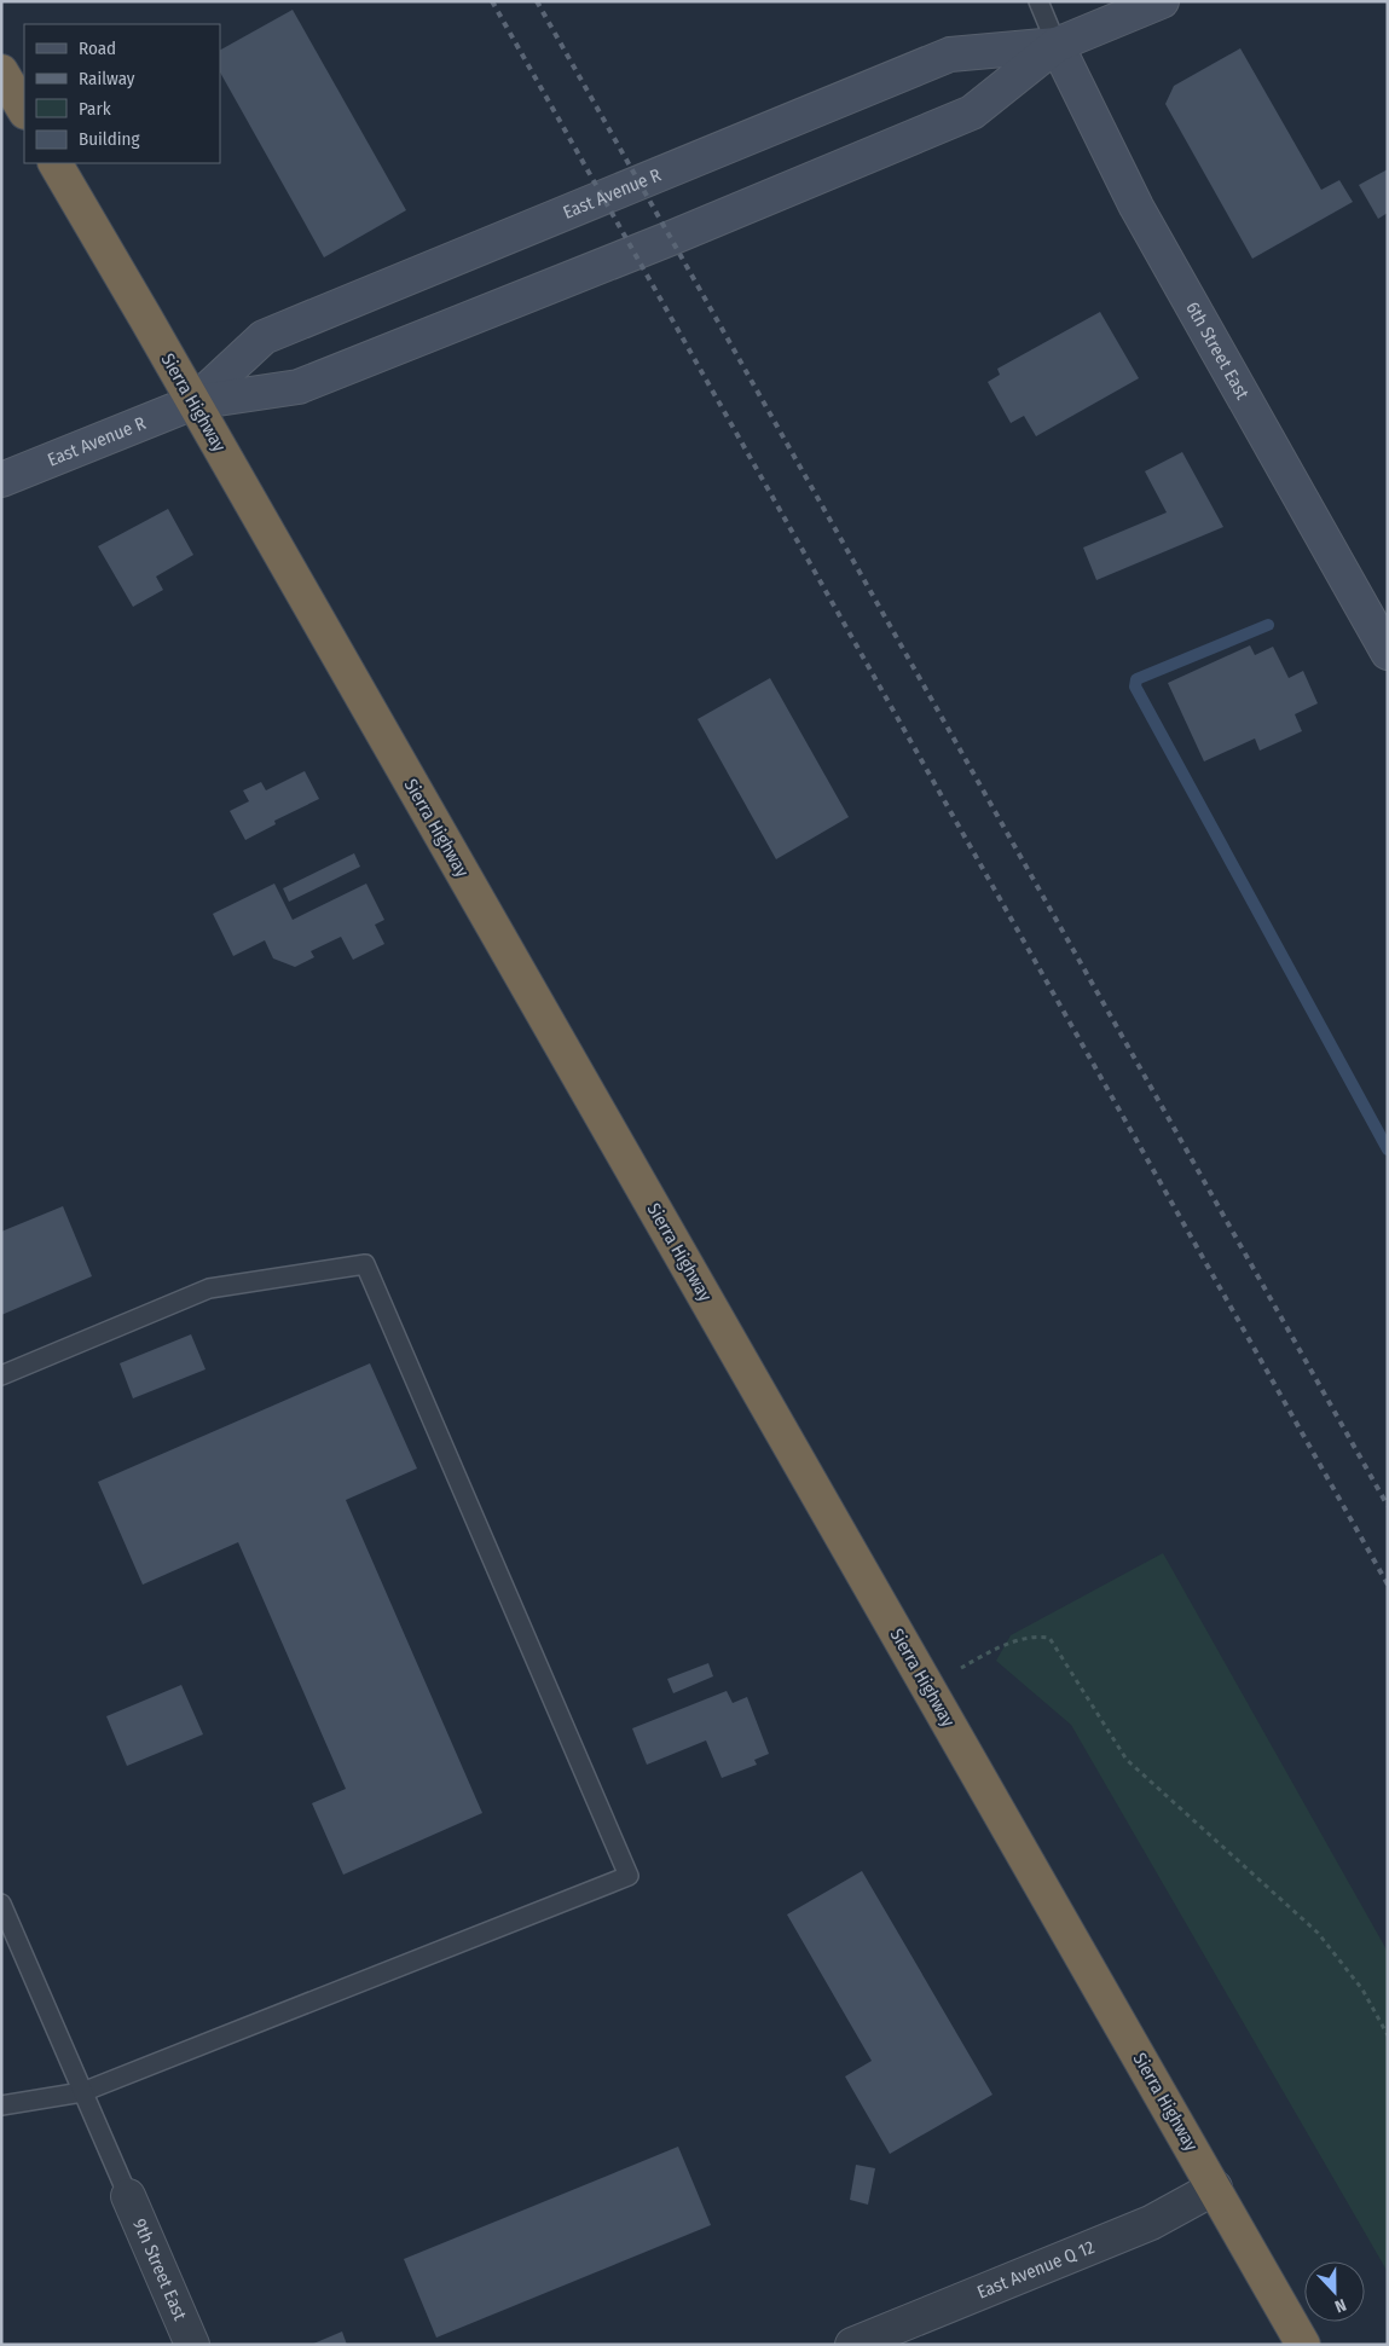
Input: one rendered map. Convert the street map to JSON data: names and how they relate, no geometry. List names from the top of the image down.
{
  "streets": {
    "highway": ["Sierra Highway"],
    "street": [
      "East Avenue R",
      "6th Street East",
      "9th Street East",
      "East Avenue Q 12"
    ]
  },
  "crossings": [
    ["East Avenue R", "6th Street East"],
    ["East Avenue R", "Sierra Highway"],
    ["Sierra Highway", "East Avenue Q 12"]
  ],
  "legend": [
    "Road",
    "Railway",
    "Park",
    "Building"
  ],
  "north": "bottom"
}
